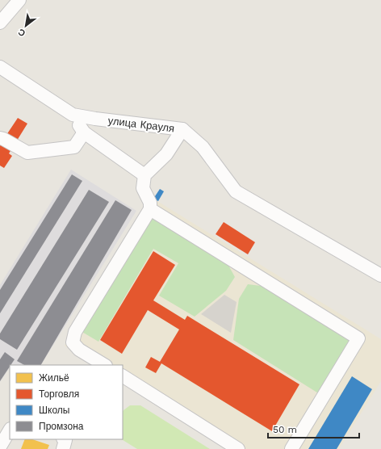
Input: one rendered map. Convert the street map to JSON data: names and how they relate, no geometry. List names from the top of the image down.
{
  "streets": {
    "street": ["улица Крауля"]
  },
  "legend": [
    "Жильё",
    "Торговля",
    "Школы",
    "Промзона"
  ],
  "scale_bar": "50 m",
  "north": "bottom left"
}
